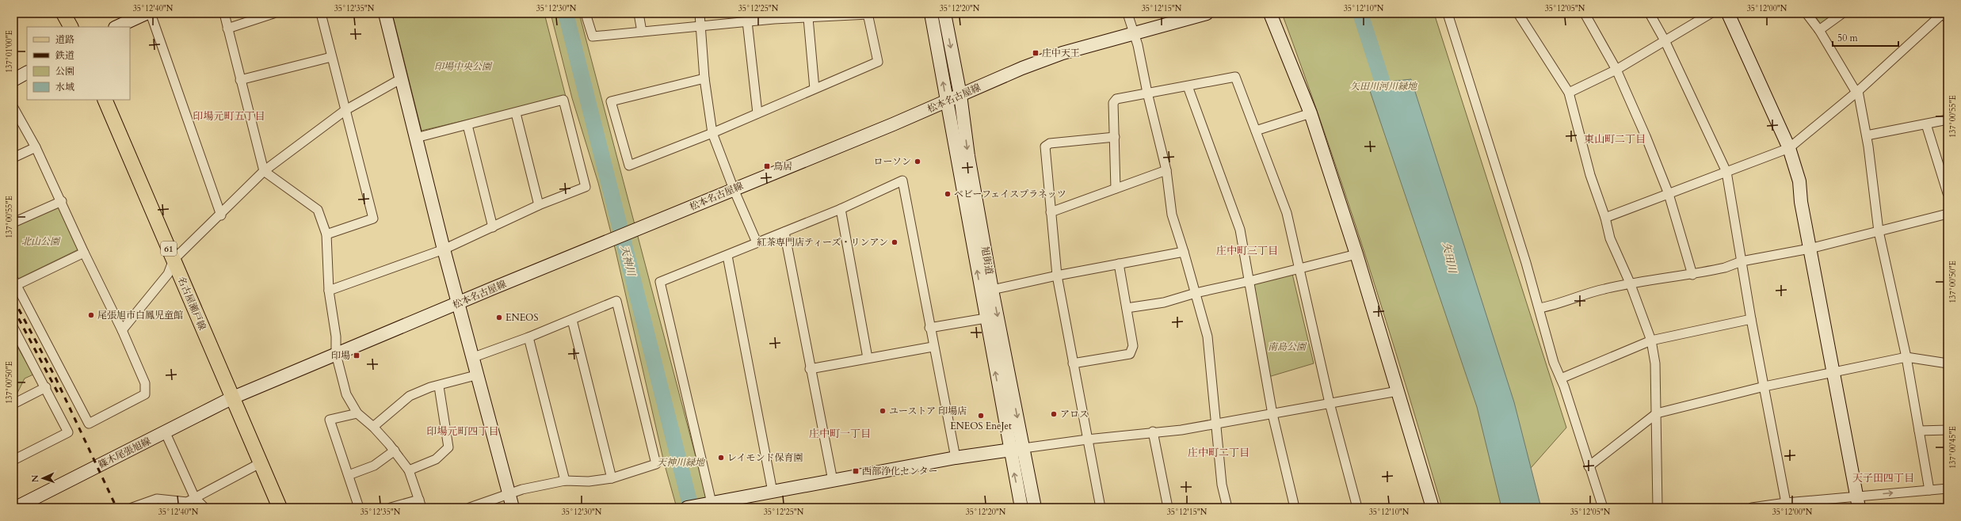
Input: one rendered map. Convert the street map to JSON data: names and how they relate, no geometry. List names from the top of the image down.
{
  "streets": {
    "main road": ["61", "名古屋瀬戸線"],
    "street": ["松本名古屋線", "旭街道", "篠木尾張旭線"]
  },
  "crossings": [
    ["松本名古屋線", "旭街道"],
    ["松本名古屋線", "名古屋瀬戸線"],
    ["松本名古屋線", "篠木尾張旭線"],
    ["名古屋瀬戸線", "篠木尾張旭線"]
  ],
  "districts": [
    "印場元町五丁目",
    "東山町二丁目",
    "庄中町三丁目",
    "印場元町四丁目",
    "庄中町一丁目",
    "庄中町二丁目",
    "天子田四丁目"
  ],
  "water": ["矢田川", "天神川"],
  "parks": [
    "印場中央公園",
    "矢田川河川緑地",
    "北山公園",
    "南島公園",
    "天神川緑地"
  ],
  "places": {
    "transit": [
      "庄中天王",
      "鳥居",
      "印場",
      "西部浄化センター"
    ],
    "other": [
      "ローソン",
      "ベビーフェイスプラネッツ",
      "紅茶専門店ティーズ・リンアン",
      "尾張旭市白鳳児童館",
      "ENEOS",
      "ユーストア 印場店",
      "アロス",
      "ENEOS EneJet",
      "レイモンド保育園"
    ]
  },
  "legend": [
    "道路",
    "鉄道",
    "公園",
    "水域"
  ],
  "scale_bar": "50 m",
  "north": "left",
  "coordinates": [
    "35°12'40\"N",
    "35°12'35\"N",
    "35°12'30\"N",
    "35°12'25\"N",
    "35°12'20\"N",
    "35°12'15\"N",
    "35°12'10\"N",
    "35°12'05\"N",
    "35°12'00\"N",
    "137°01'00\"E",
    "137°00'55\"E",
    "137°00'50\"E",
    "137°00'45\"E"
  ]
}
